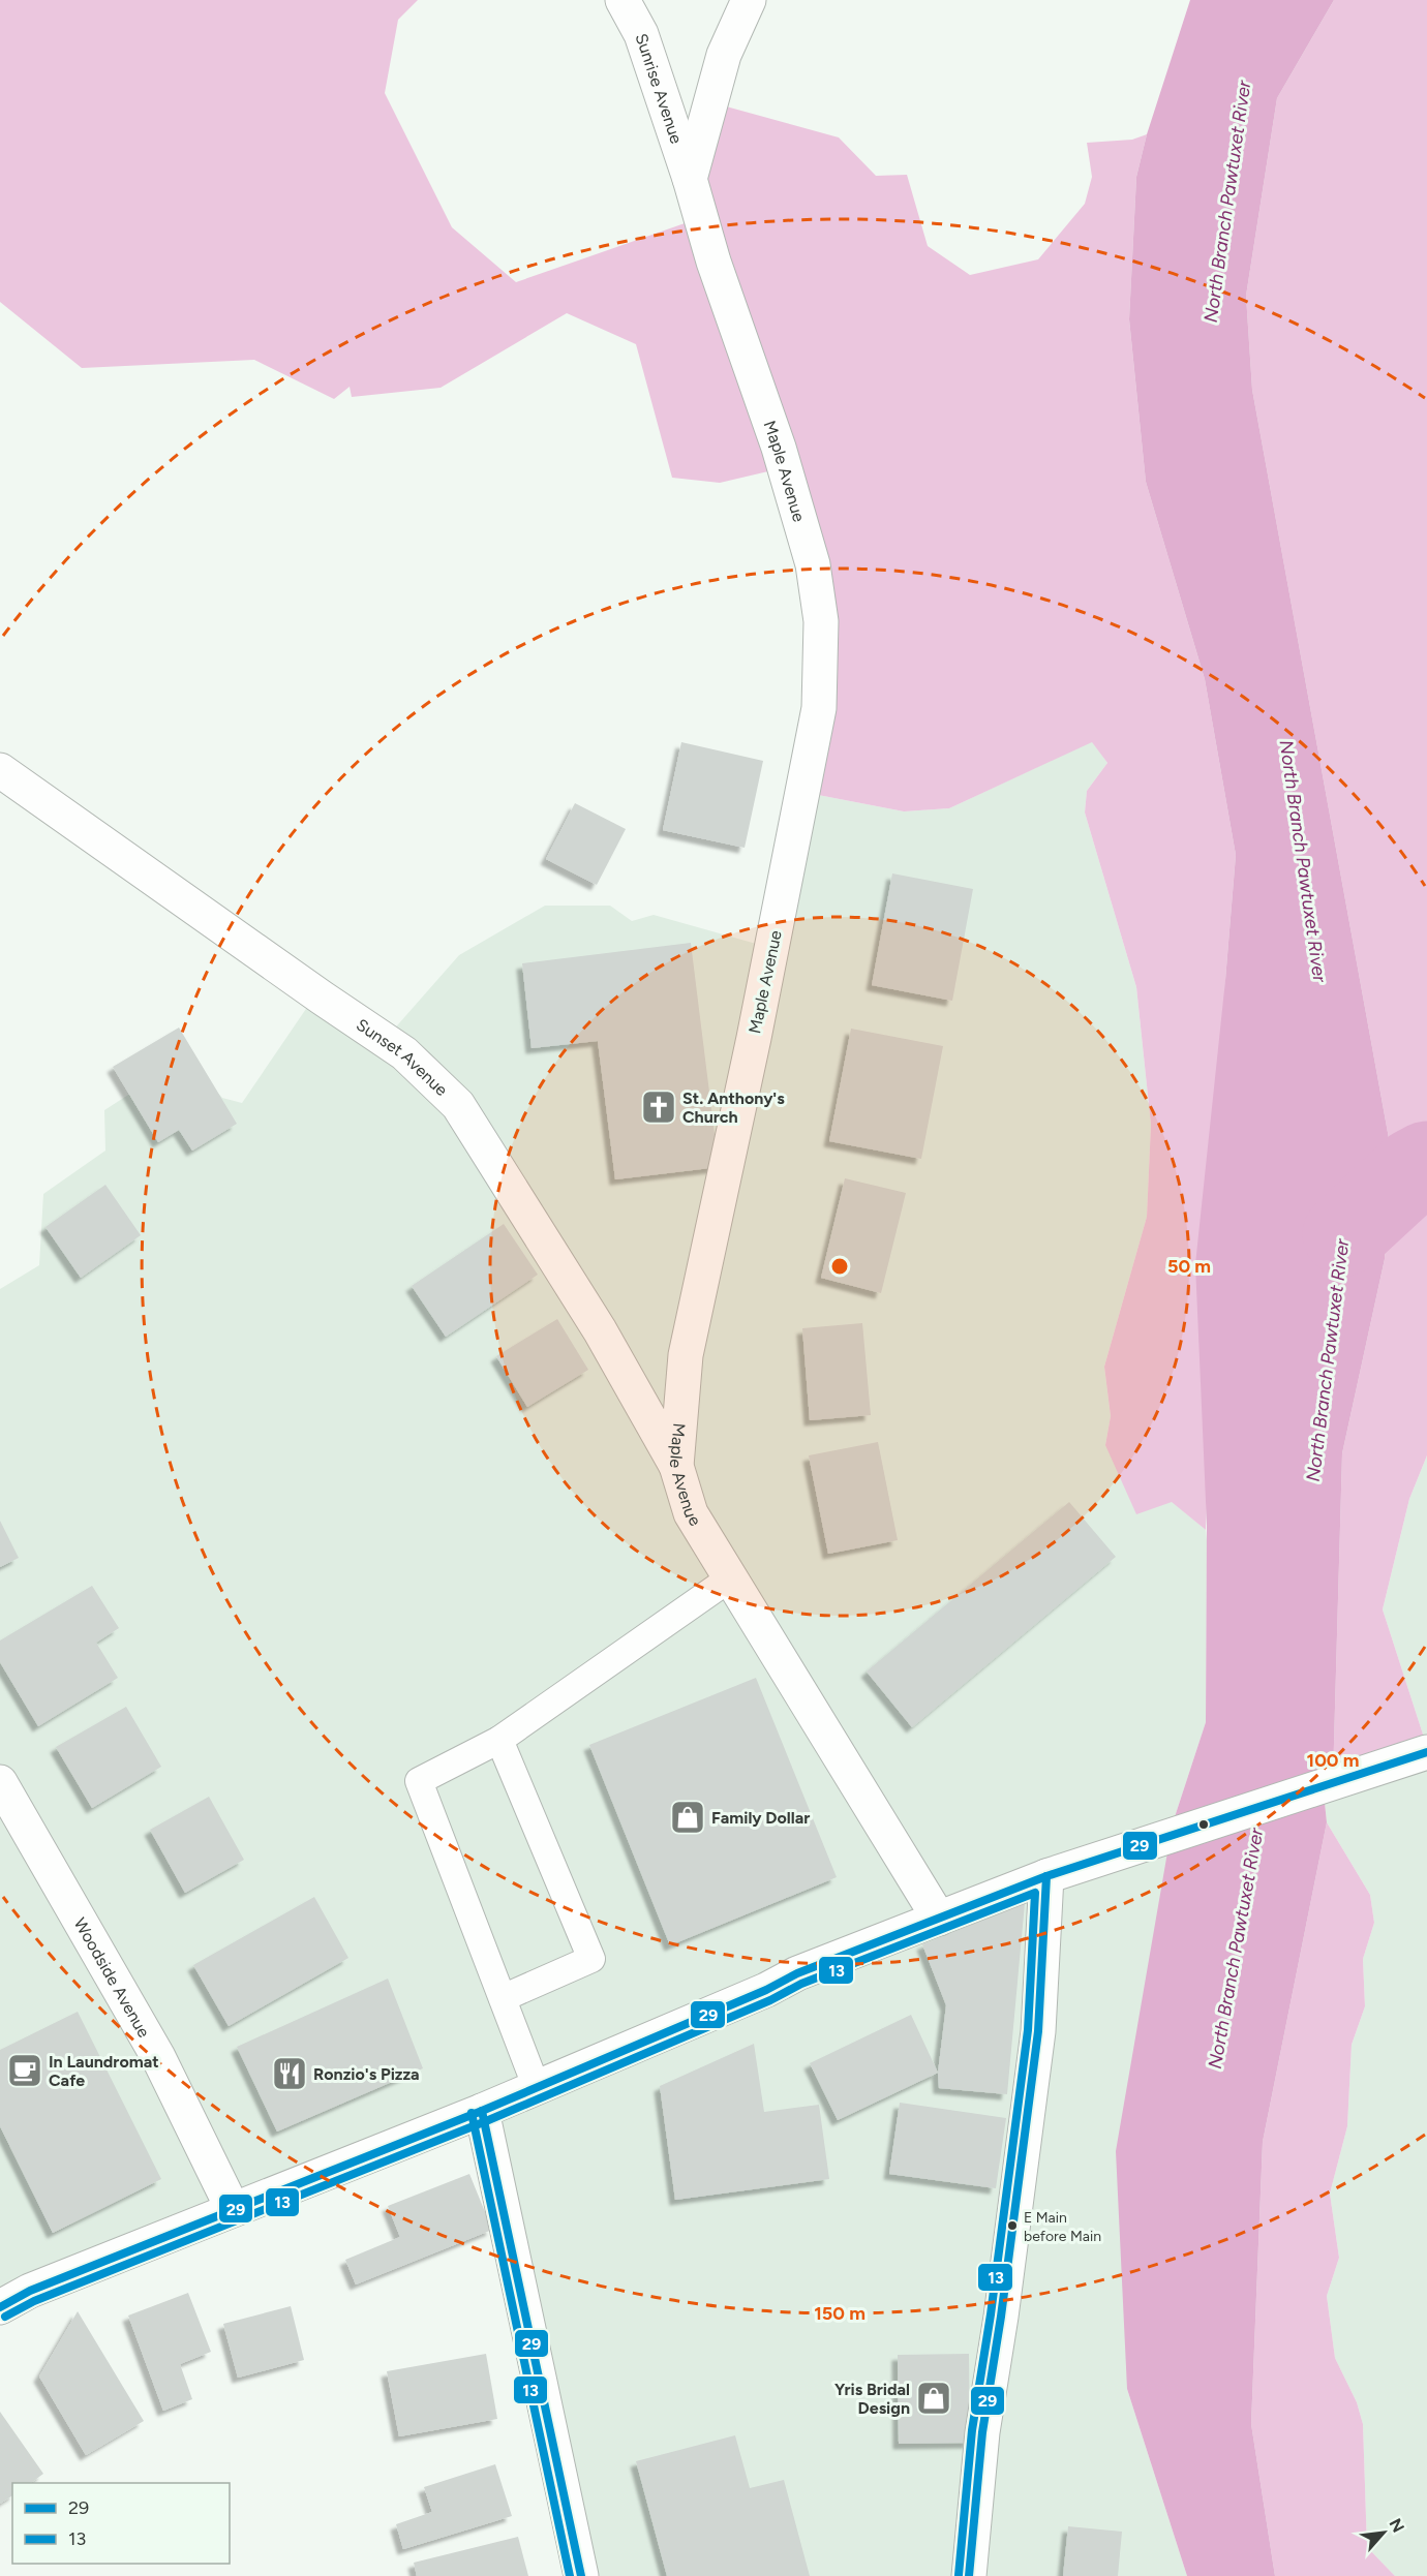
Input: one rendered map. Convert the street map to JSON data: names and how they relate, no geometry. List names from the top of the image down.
{
  "streets": {
    "street": [
      "Sunrise Avenue",
      "Maple Avenue",
      "Sunset Avenue",
      "Woodside Avenue"
    ]
  },
  "crossings": [
    ["Sunrise Avenue", "Maple Avenue"],
    ["Maple Avenue", "Sunset Avenue"]
  ],
  "water": ["North Branch Pawtuxet River"],
  "places": {
    "church": ["St. Anthony's Church"],
    "shop": ["Family Dollar", "Yris Bridal Design"],
    "cafe": ["In Laundromat Cafe"],
    "restaurant": ["Ronzio's Pizza"],
    "other": ["E Main before Main"]
  },
  "lines": ["transit line 29", "transit line 13"],
  "legend": ["29", "13"],
  "north": "top right",
  "rings": ["50 m", "100 m", "150 m"]
}
